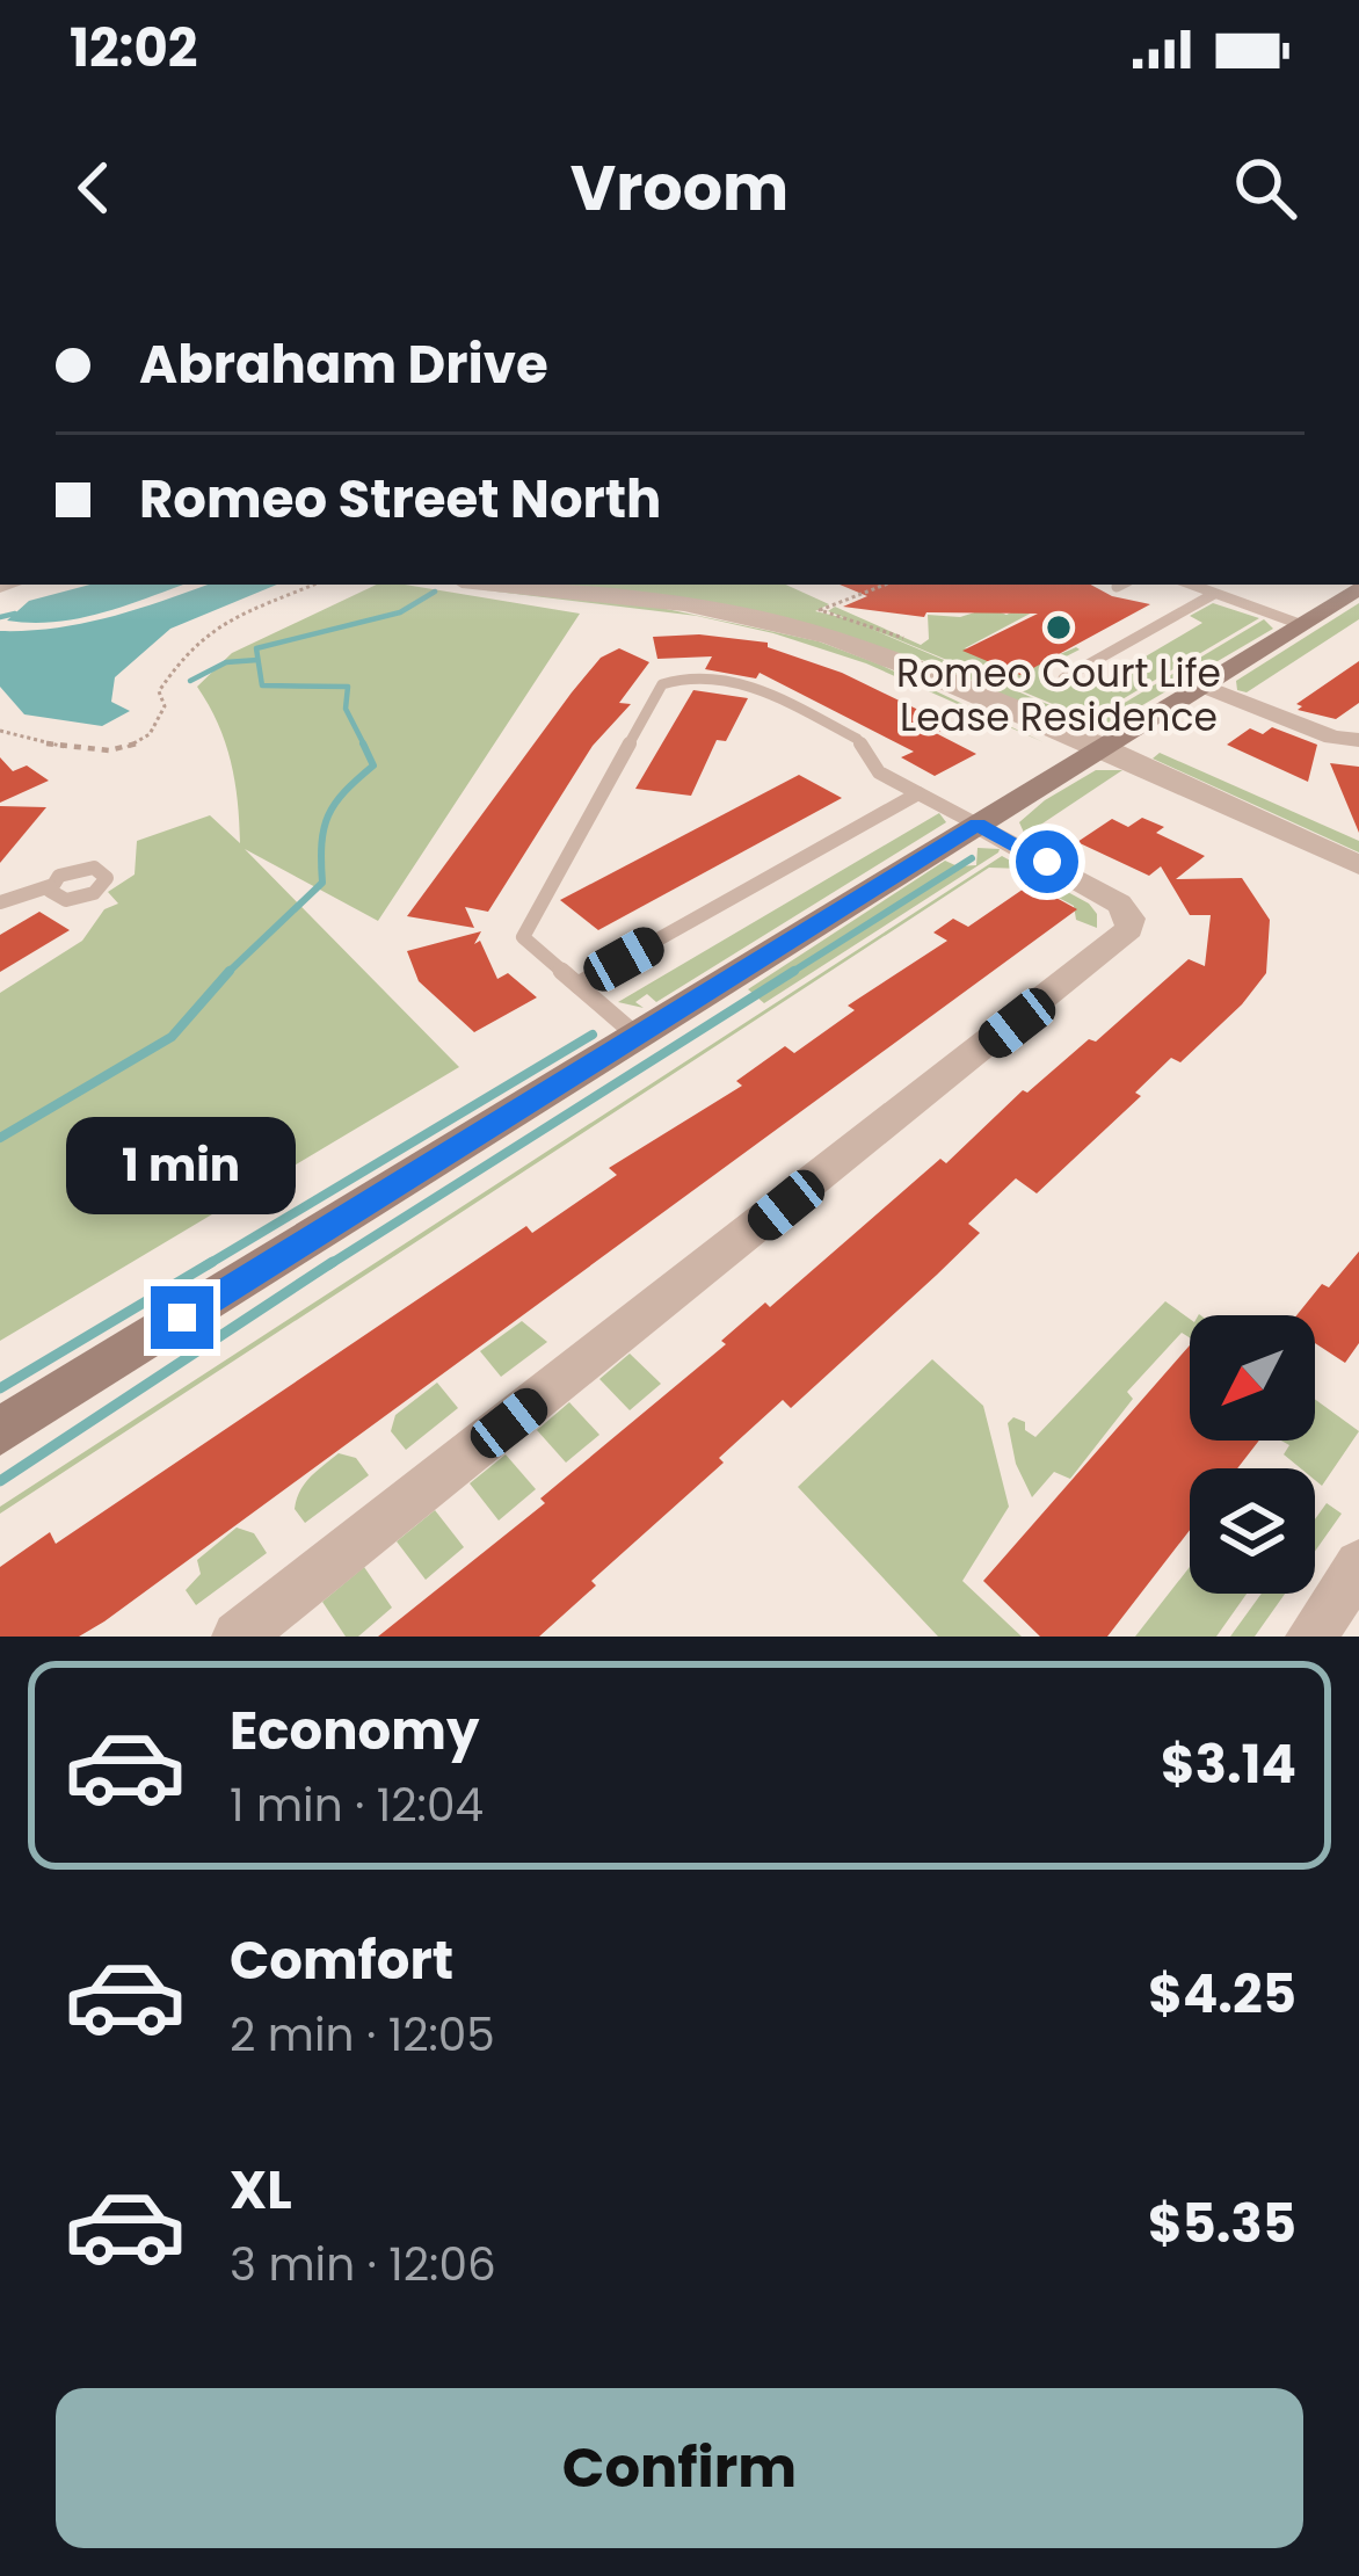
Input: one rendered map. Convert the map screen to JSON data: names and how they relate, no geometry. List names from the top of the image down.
{
  "places": ["Romeo Court Life Lease Residence"],
  "north": "bottom left",
  "page": {
    "status": "12:02",
    "header": "Vroom",
    "banner": ["Abraham Drive", "Romeo Street North"],
    "bubble": "1 min",
    "list": [
      {
        "name": "Economy",
        "note": "1 min · 12:04",
        "value": "$3.14"
      },
      {
        "name": "Comfort",
        "note": "2 min · 12:05",
        "value": "$4.25"
      },
      {
        "name": "XL",
        "note": "3 min · 12:06",
        "value": "$5.35"
      }
    ],
    "buttons": "Confirm"
  }
}
